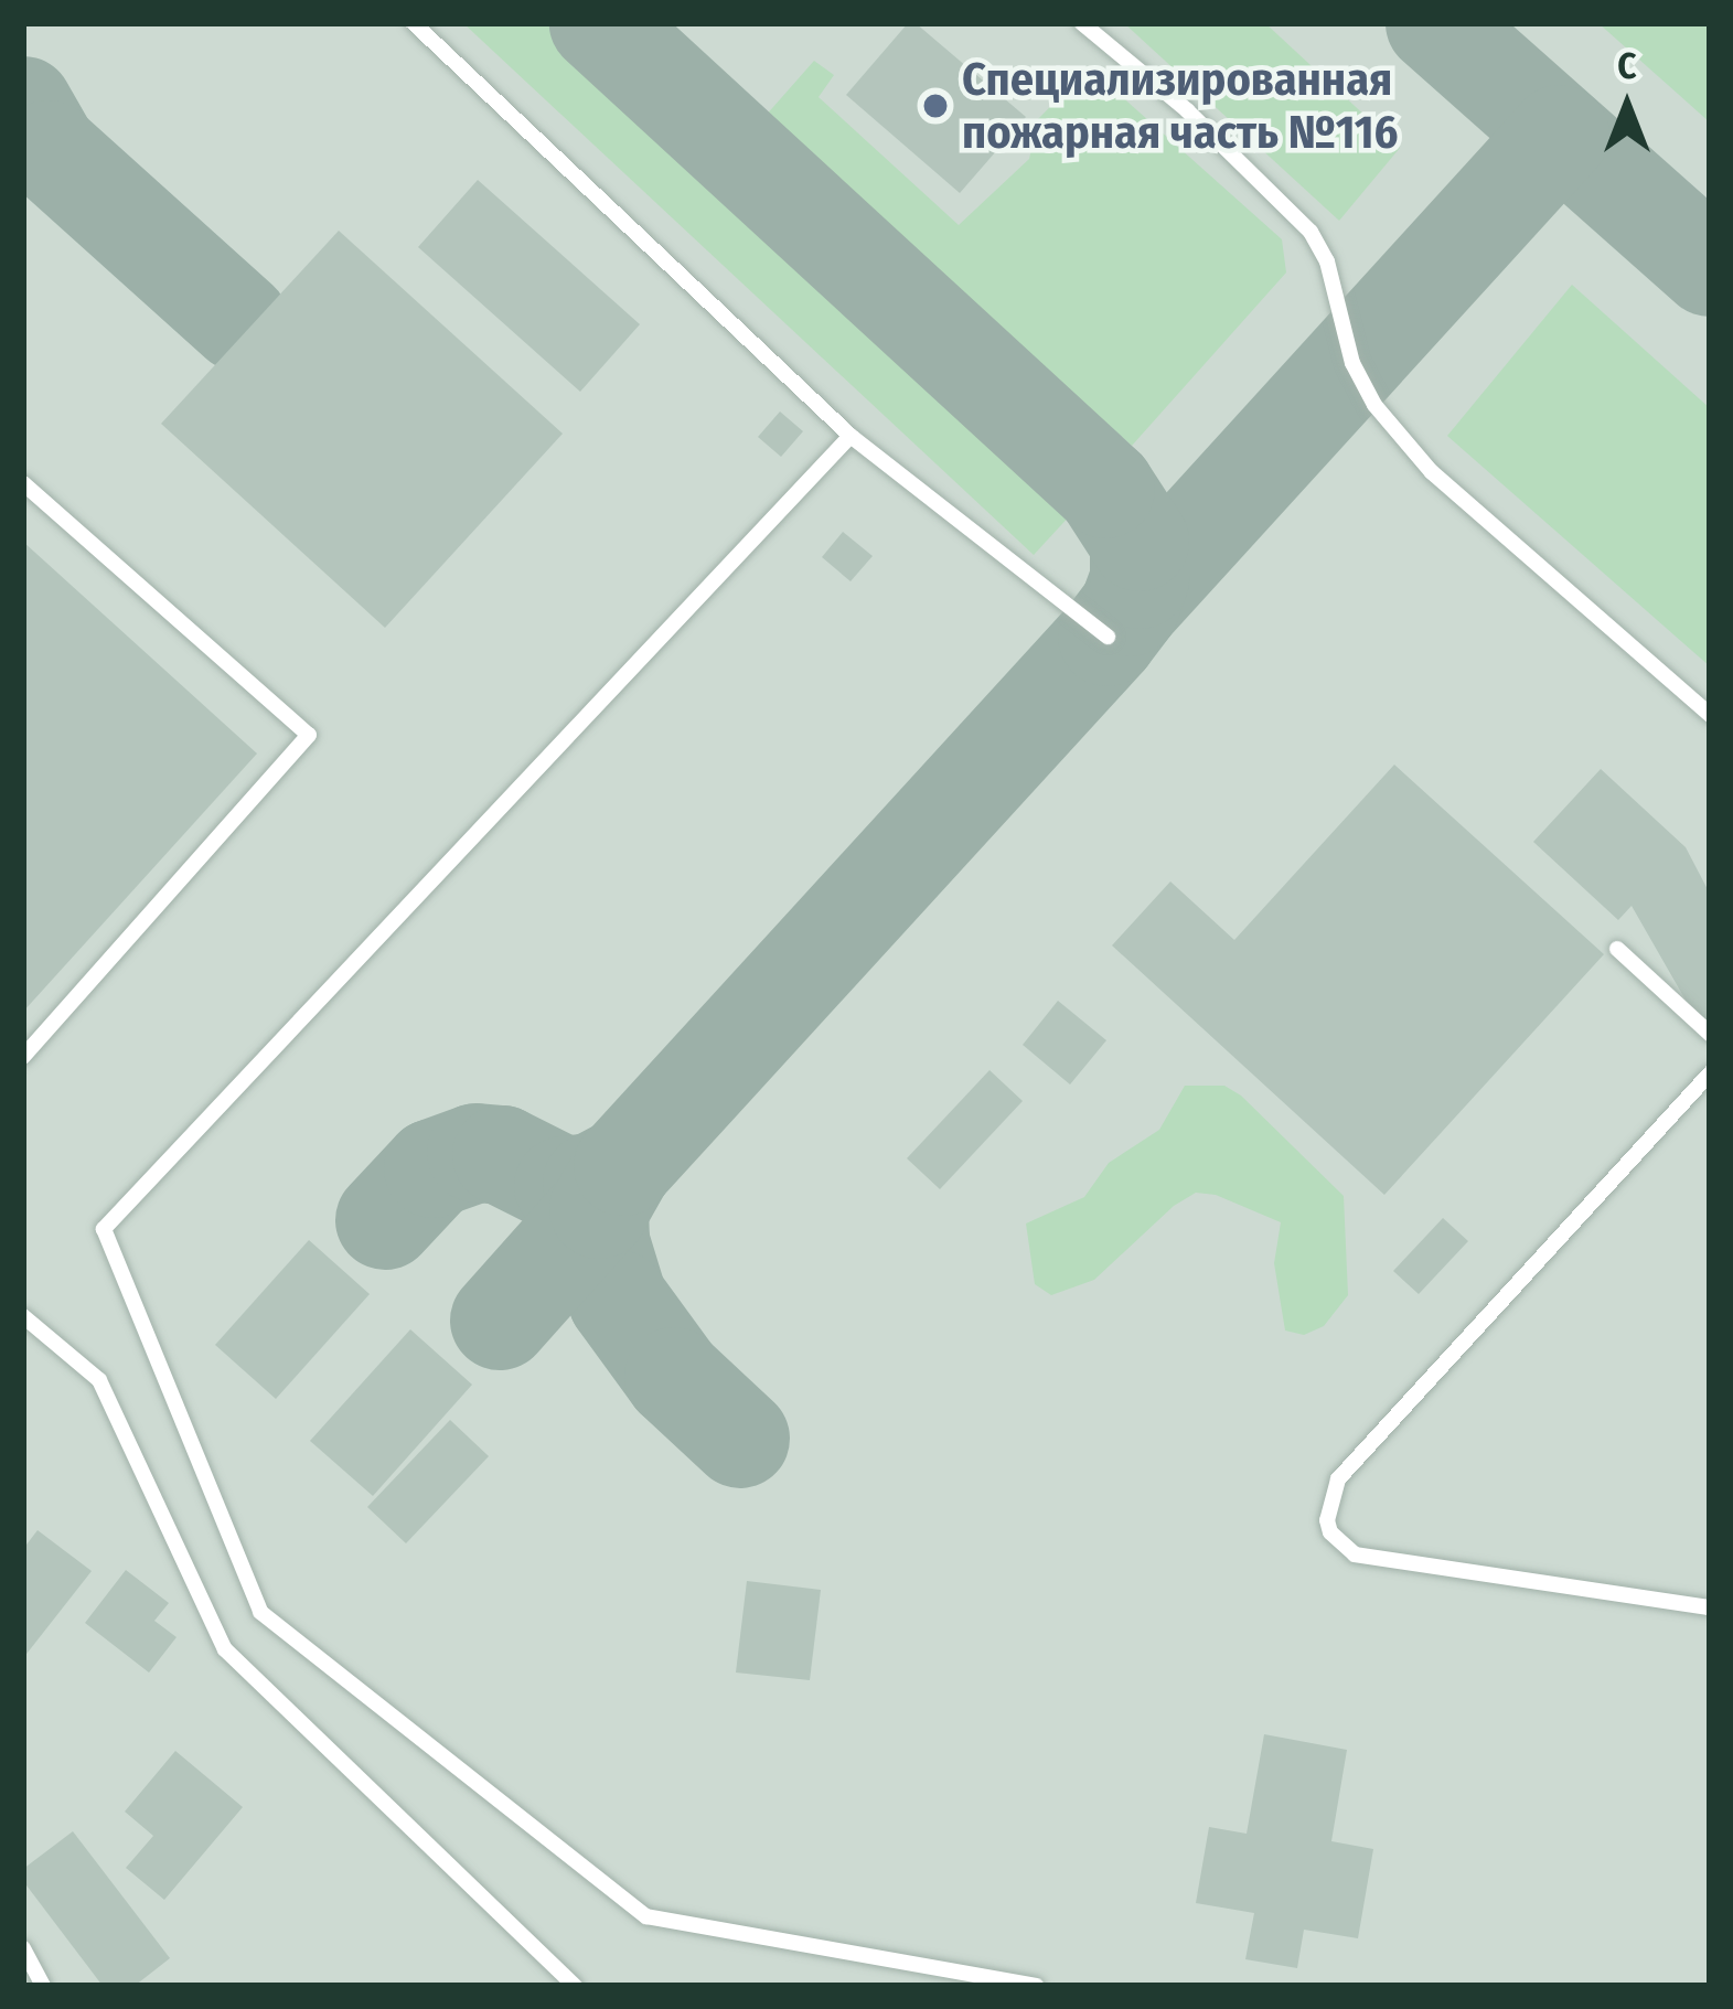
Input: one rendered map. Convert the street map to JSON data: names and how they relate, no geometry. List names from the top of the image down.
{
  "places": ["Специализированная пожарная часть №116"],
  "north": "top"
}
